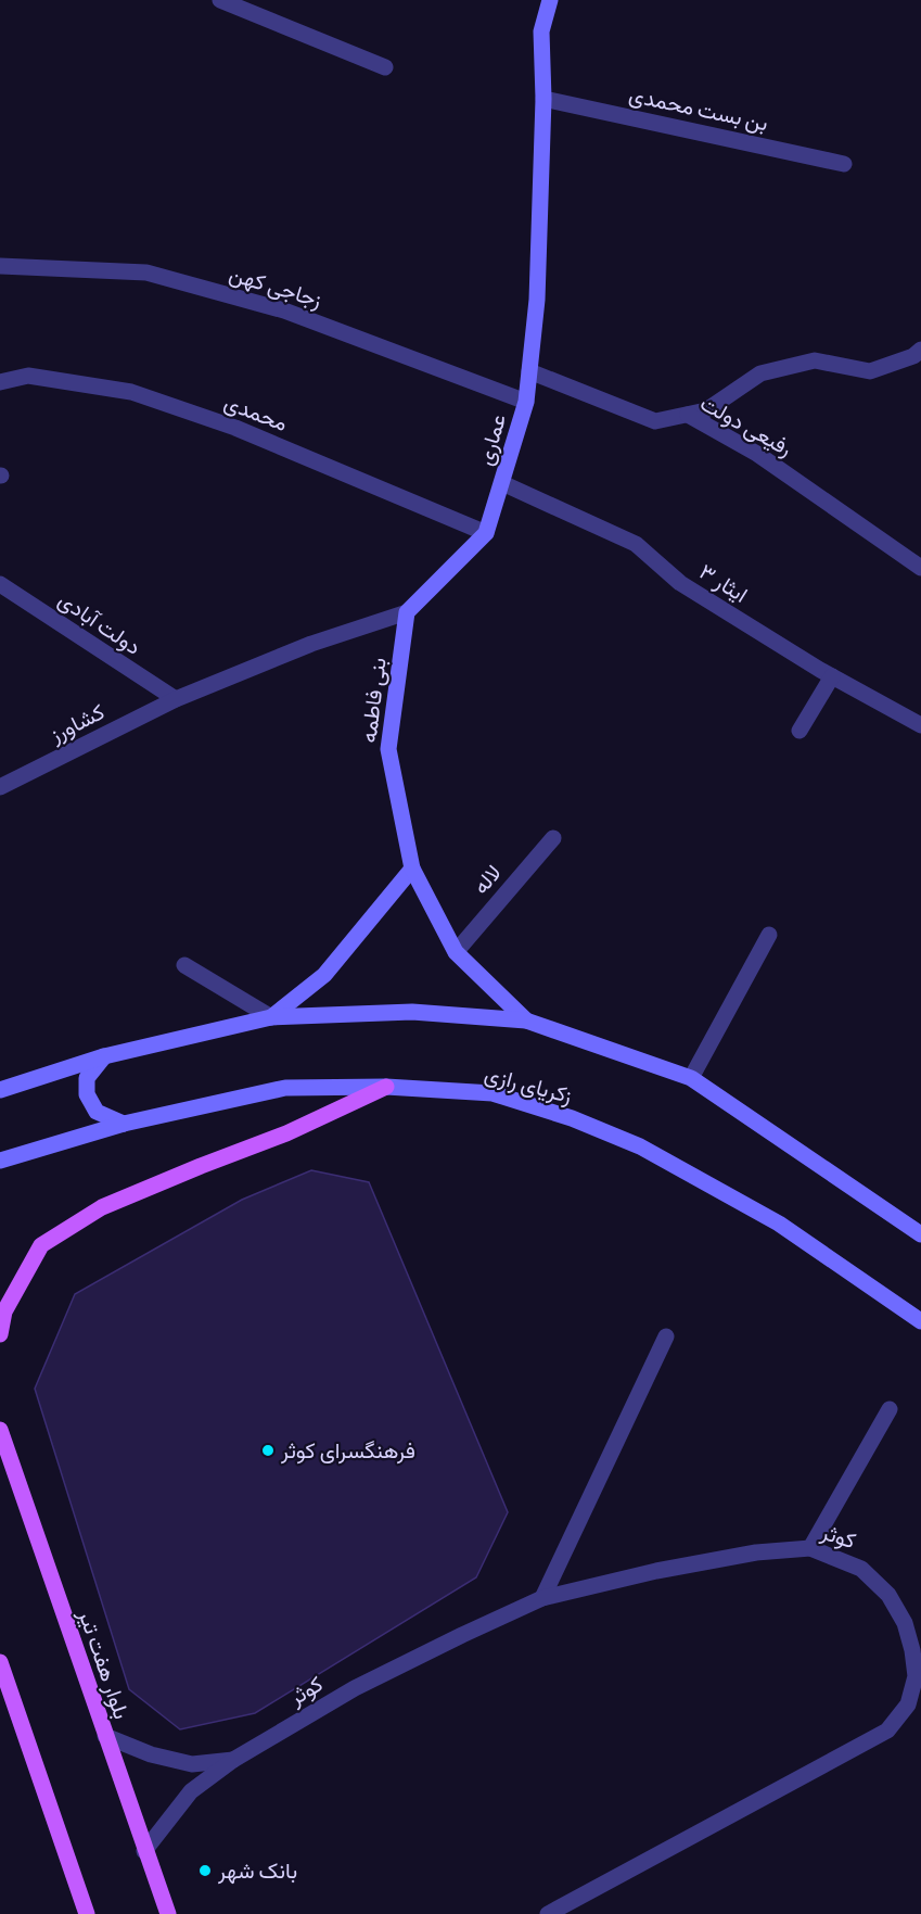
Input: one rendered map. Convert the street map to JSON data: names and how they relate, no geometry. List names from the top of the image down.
{
  "streets": {
    "main road": ["بلوار هفت تیر"],
    "street": [
      "بن بست محمدی",
      "زجاجی کهن",
      "محمدی",
      "رفیعی دولت",
      "عماری",
      "ایثار ۳",
      "دولت آبادی",
      "بنی فاطمه",
      "کشاورز",
      "لاله",
      "زکریای رازی",
      "کوثر"
    ]
  },
  "crossings": [
    ["بن بست محمدی", "عماری"],
    ["زجاجی کهن", "عماری"],
    ["محمدی", "عماری"],
    ["رفیعی دولت", "عماری"],
    ["عماری", "ایثار ۳"],
    ["عماری", "دولت آبادی"],
    ["عماری", "بنی فاطمه"],
    ["عماری", "کشاورز"],
    ["دولت آبادی", "کشاورز"],
    ["بنی فاطمه", "لاله"],
    ["کوثر", "بلوار هفت تیر"]
  ],
  "places": ["فرهنگسرای کوثر", "بانک شهر"]
}
